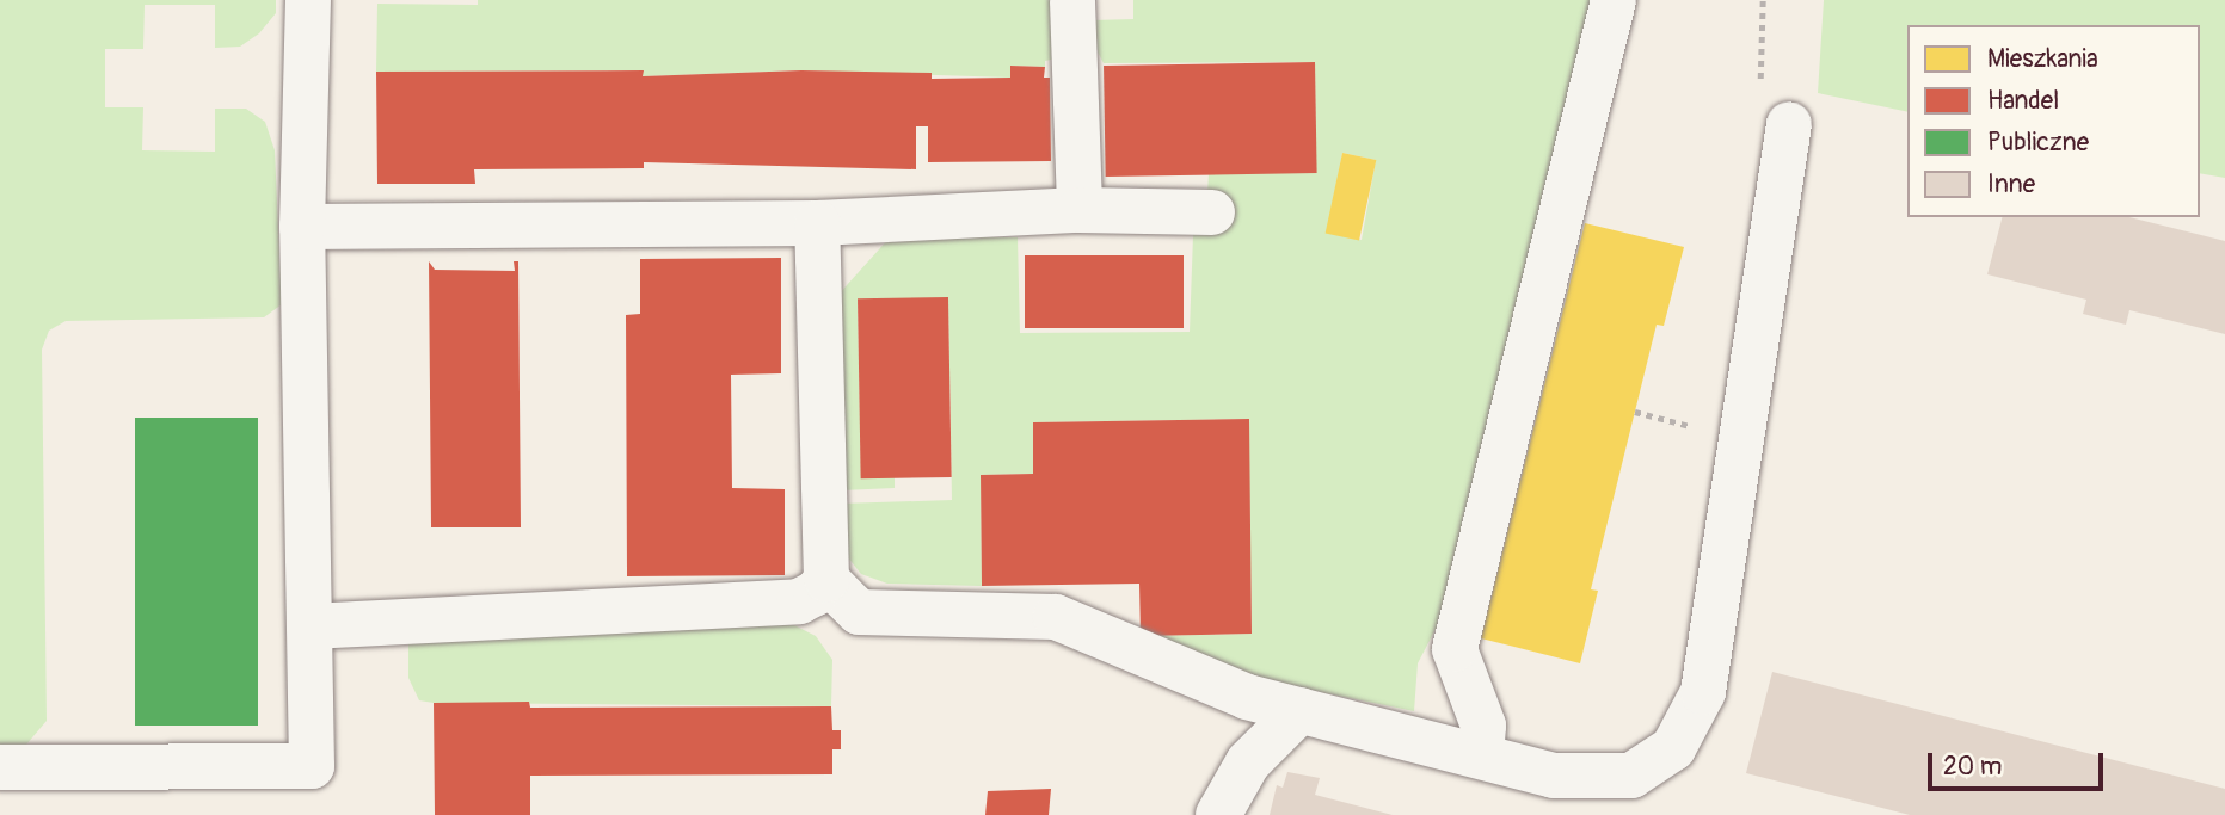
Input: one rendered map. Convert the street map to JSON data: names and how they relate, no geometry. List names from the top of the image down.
{
  "legend": [
    "Mieszkania",
    "Handel",
    "Publiczne",
    "Inne"
  ],
  "scale_bar": "20 m"
}
